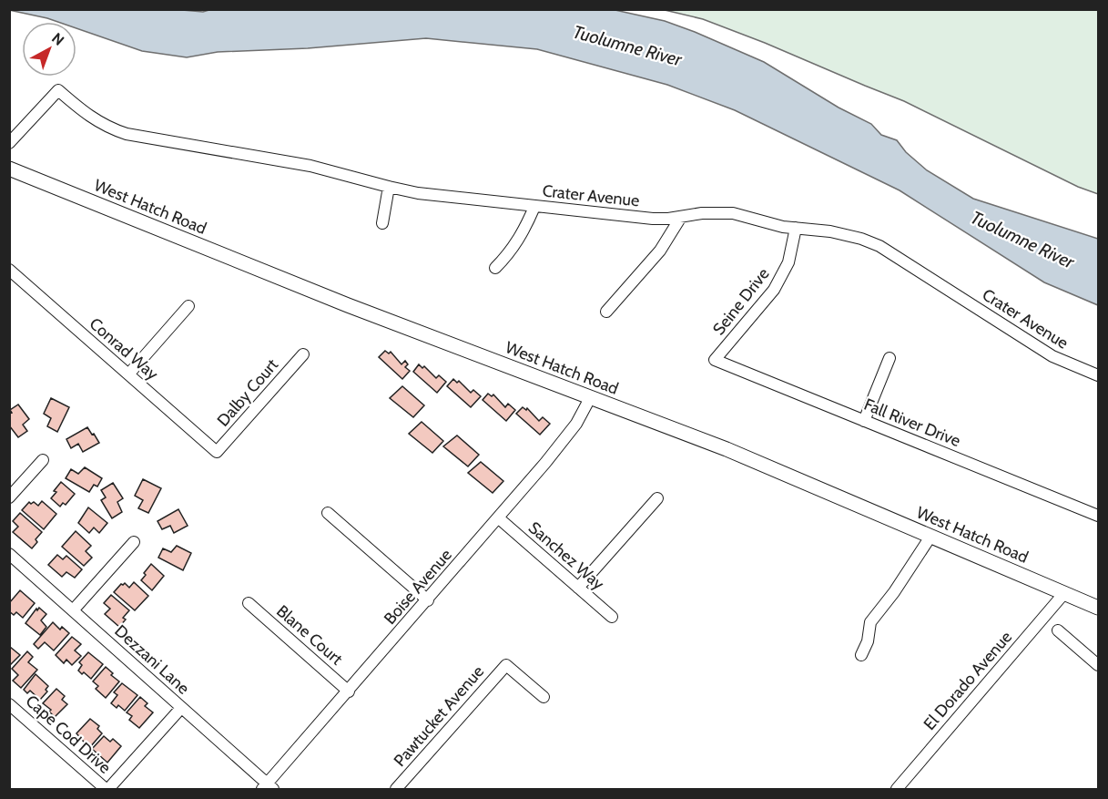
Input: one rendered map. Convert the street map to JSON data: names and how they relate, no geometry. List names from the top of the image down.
{
  "streets": {
    "main road": ["West Hatch Road"],
    "street": [
      "Crater Avenue",
      "Seine Drive",
      "Conrad Way",
      "Dalby Court",
      "Fall River Drive",
      "Sanchez Way",
      "Boise Avenue",
      "Blane Court",
      "Dezzani Lane",
      "El Dorado Avenue",
      "Pawtucket Avenue",
      "Cape Cod Drive"
    ]
  },
  "crossings": [
    ["Crater Avenue", "Seine Drive"],
    ["West Hatch Road", "Boise Avenue"],
    ["West Hatch Road", "El Dorado Avenue"],
    ["Seine Drive", "Fall River Drive"],
    ["Conrad Way", "Dalby Court"],
    ["Sanchez Way", "Boise Avenue"],
    ["Boise Avenue", "Blane Court"],
    ["Boise Avenue", "Dezzani Lane"]
  ],
  "water": ["Tuolumne River"],
  "north": "top right"
}
